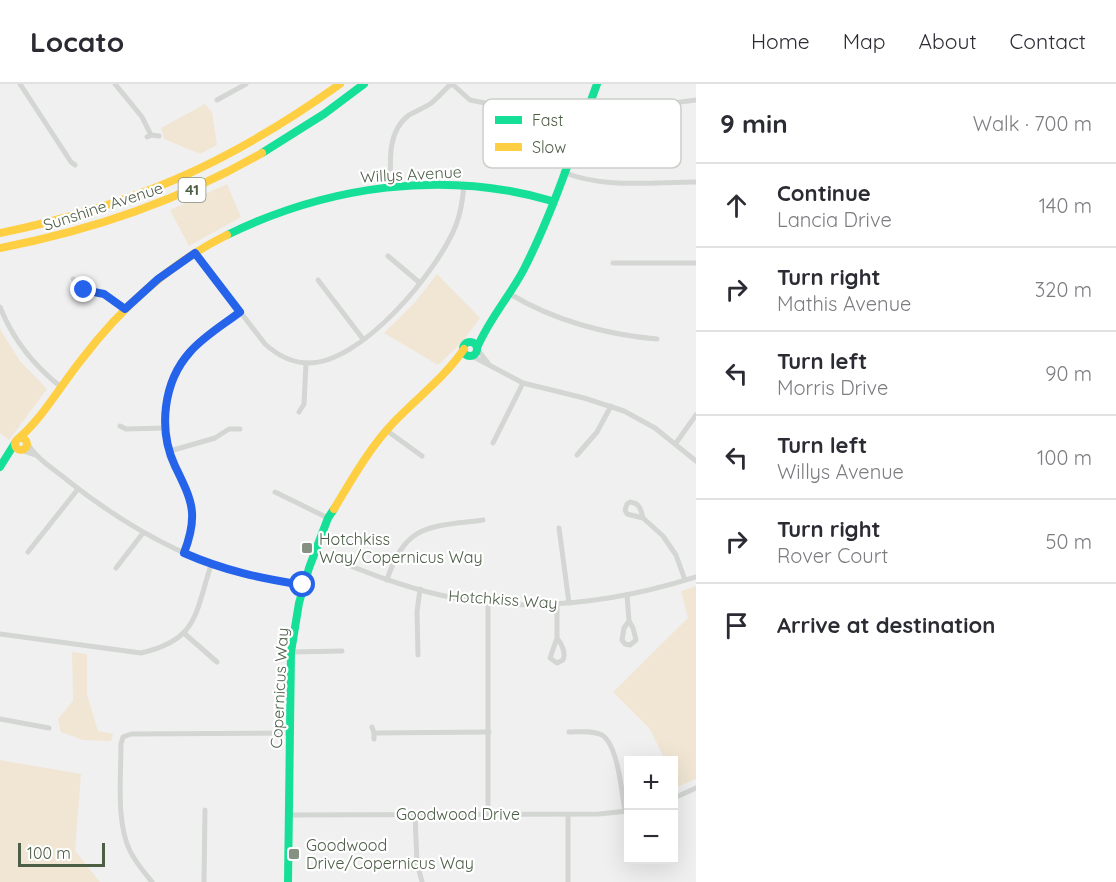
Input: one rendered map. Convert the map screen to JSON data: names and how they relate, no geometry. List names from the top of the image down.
{
  "streets": {
    "street": [
      "Willys Avenue",
      "41",
      "Sunshine Avenue",
      "Hotchkiss Way",
      "Copernicus Way",
      "Goodwood Drive"
    ]
  },
  "crossings": [
    ["Willys Avenue", "Copernicus Way"],
    ["Hotchkiss Way", "Copernicus Way"],
    ["Copernicus Way", "Goodwood Drive"]
  ],
  "places": {
    "transit": ["Hotchkiss Way/Copernicus Way", "Goodwood Drive/Copernicus Way"]
  },
  "legend": ["Fast", "Slow"],
  "scale_bar": "100 m",
  "page": {
    "header": "Locato",
    "nav": [
      "Home",
      "Map",
      "About",
      "Contact"
    ],
    "heading": ["9 min", "Walk · 700 m"],
    "list": [
      ["Continue", "Lancia Drive", "140 m"],
      ["Turn right", "Mathis Avenue", "320 m"],
      ["Turn left", "Morris Drive", "90 m"],
      ["Turn left", "Willys Avenue", "100 m"],
      ["Turn right", "Rover Court", "50 m"],
      "Arrive at destination"
    ],
    "map_buttons": ["+", "−"],
    "scale": "100 m"
  }
}
